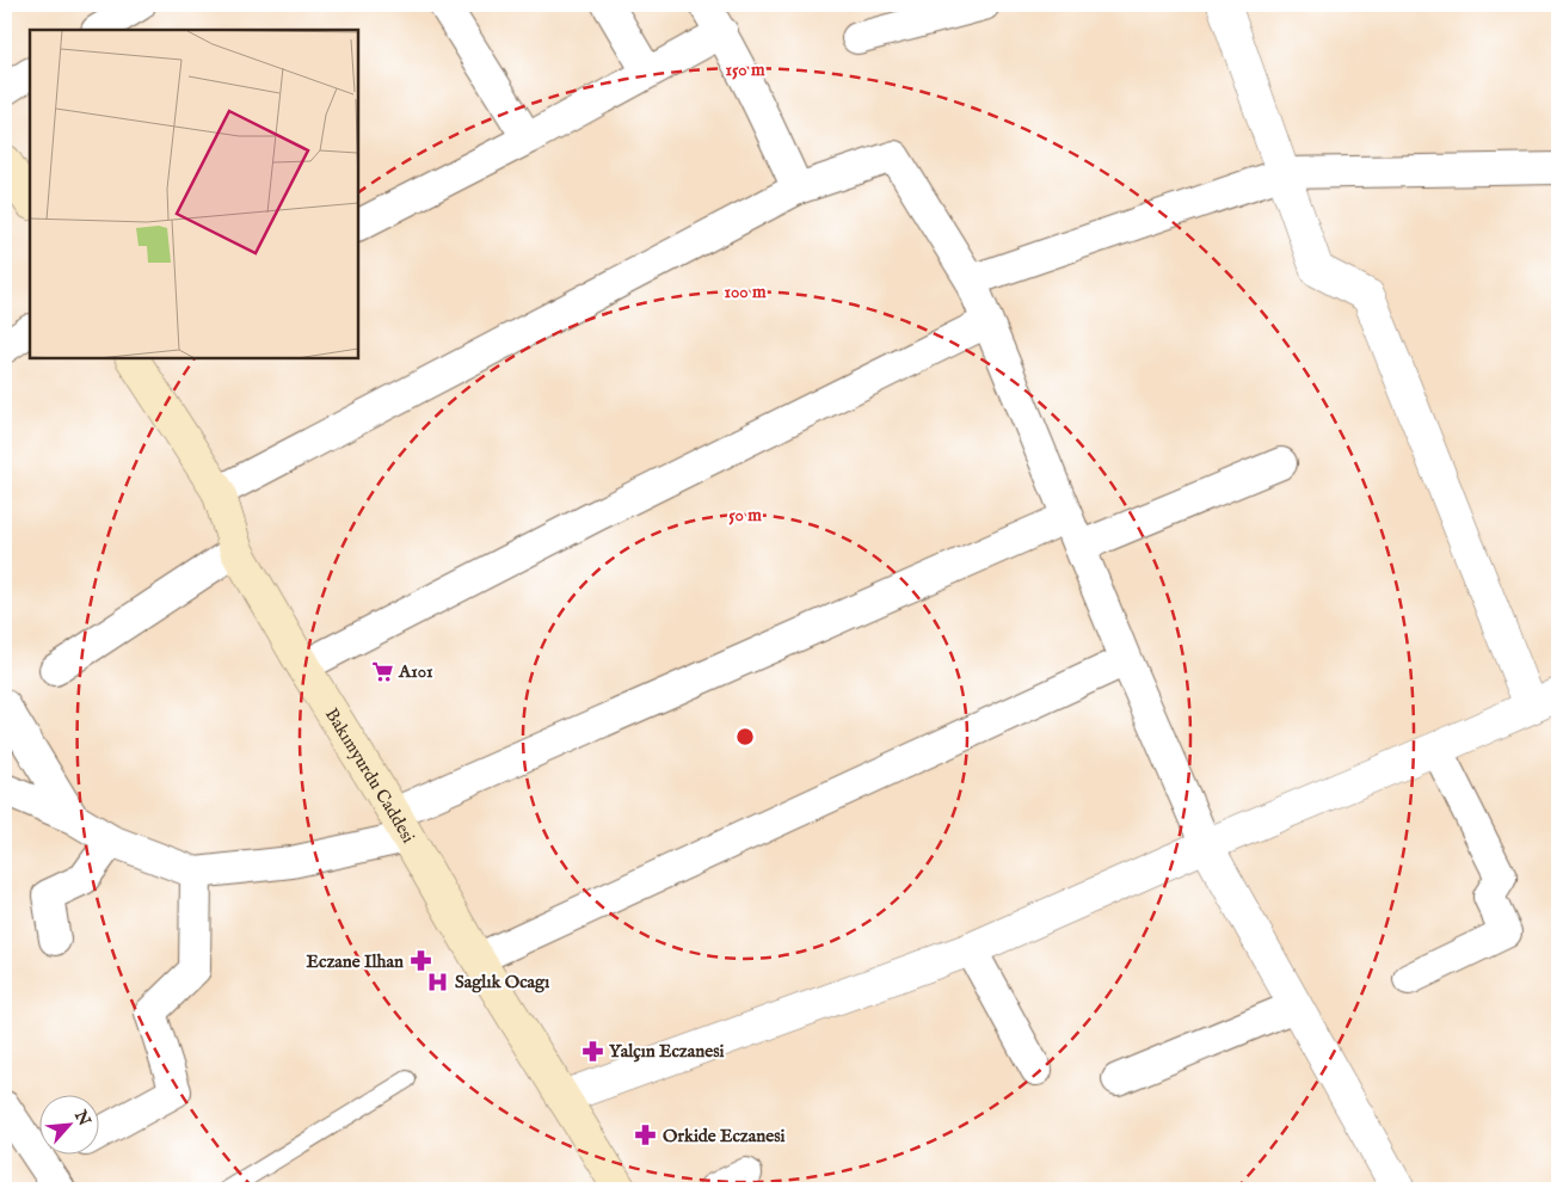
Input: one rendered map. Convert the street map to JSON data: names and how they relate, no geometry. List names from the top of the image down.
{
  "streets": {
    "main road": ["Bakımyurdu Caddesi"]
  },
  "places": {
    "supermarket": ["A101"],
    "pharmacy": ["Eczane Ilhan", "Yalçın Eczanesi", "Orkide Eczanesi"],
    "hospital": ["Saglık Ocagı"]
  },
  "north": "top right",
  "rings": ["150 m", "100 m", "50 m"]
}
